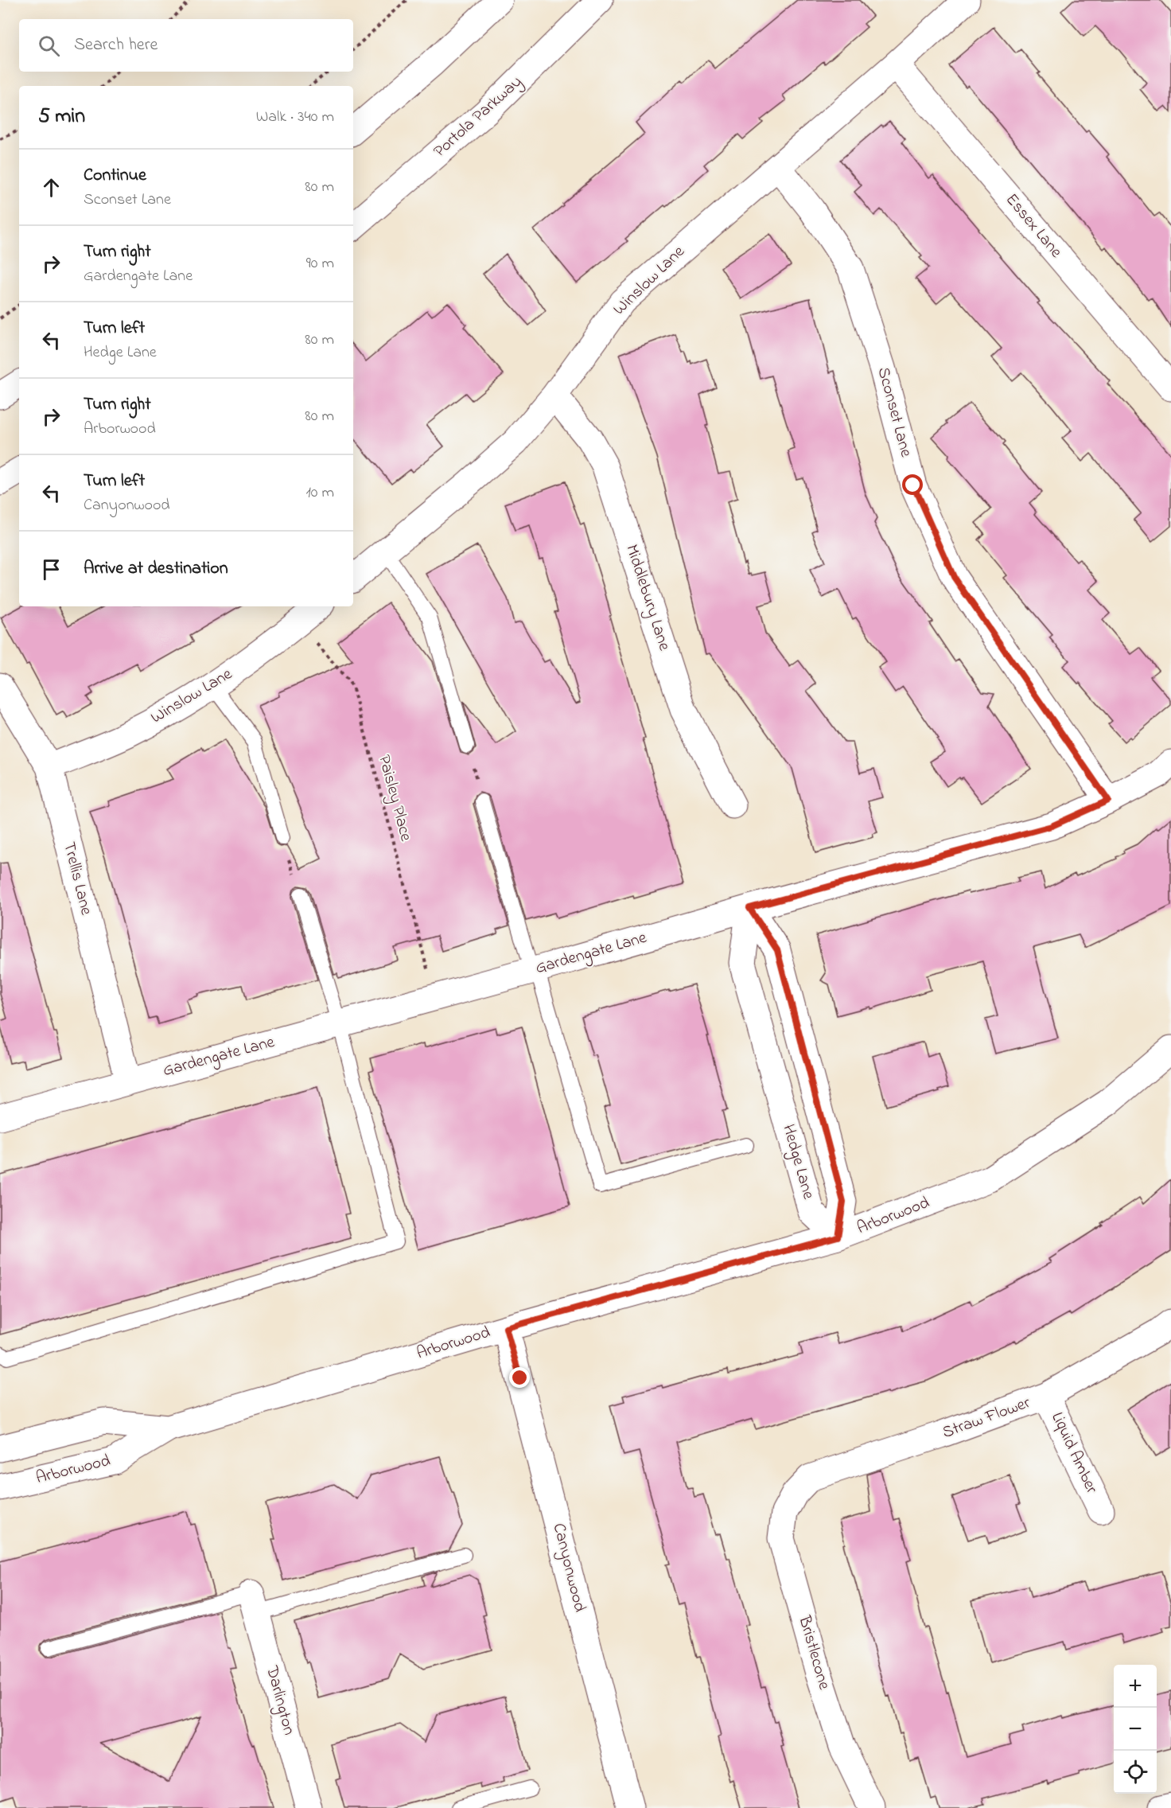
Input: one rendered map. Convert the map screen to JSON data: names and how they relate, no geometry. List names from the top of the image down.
{
  "streets": {
    "street": [
      "Portola Parkway",
      "Essex Lane",
      "Winslow Lane",
      "Sconset Lane",
      "Middlebury Lane",
      "Trellis Lane",
      "Gardengate Lane",
      "Hedge Lane",
      "Arborwood",
      "Straw Flower",
      "Liquid Amber",
      "Canyonwood",
      "Bristlecone",
      "Darlington"
    ],
    "path": ["Paisley Place"]
  },
  "crossings": [
    ["Essex Lane", "Winslow Lane"],
    ["Winslow Lane", "Sconset Lane"],
    ["Winslow Lane", "Middlebury Lane"],
    ["Winslow Lane", "Paisley Place"],
    ["Winslow Lane", "Trellis Lane"],
    ["Sconset Lane", "Gardengate Lane"],
    ["Paisley Place", "Gardengate Lane"],
    ["Trellis Lane", "Gardengate Lane"],
    ["Gardengate Lane", "Hedge Lane"],
    ["Hedge Lane", "Arborwood"],
    ["Arborwood", "Canyonwood"],
    ["Straw Flower", "Liquid Amber"],
    ["Straw Flower", "Bristlecone"]
  ],
  "page": {
    "search": "Search here",
    "heading": ["5 min", "Walk · 340 m"],
    "list": [
      ["Continue", "Sconset Lane", "80 m"],
      ["Turn right", "Gardengate Lane", "90 m"],
      ["Turn left", "Hedge Lane", "80 m"],
      ["Turn right", "Arborwood", "80 m"],
      ["Turn left", "Canyonwood", "10 m"],
      "Arrive at destination"
    ],
    "map_buttons": ["+", "−"]
  }
}
